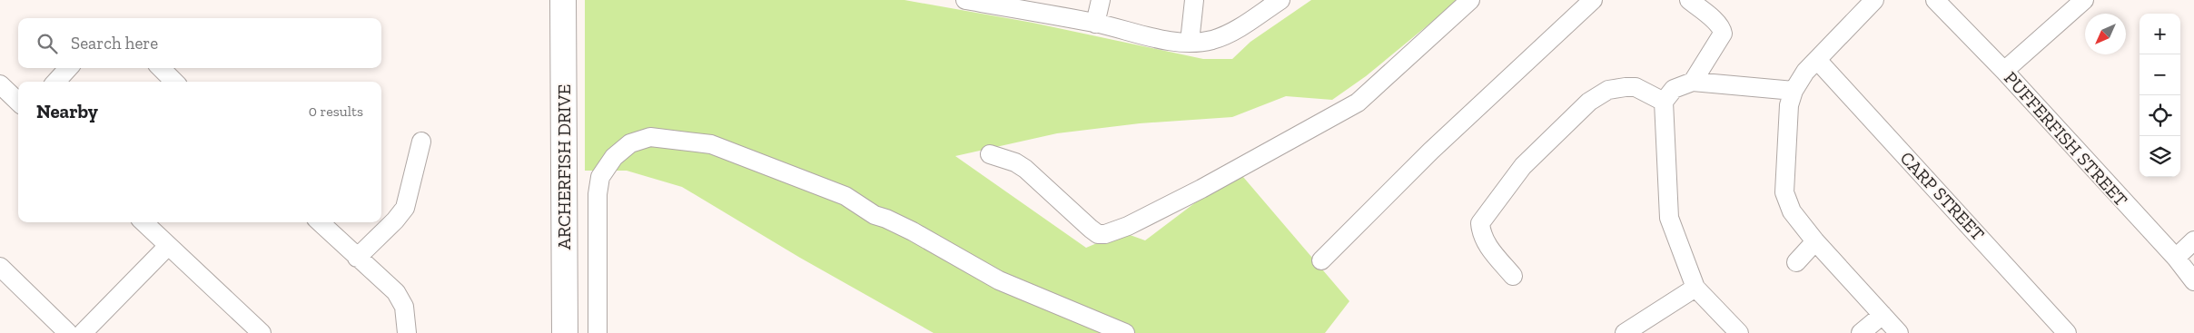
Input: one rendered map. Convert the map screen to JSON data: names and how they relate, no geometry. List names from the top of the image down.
{
  "streets": {
    "street": ["PUFFERFISH STREET", "ARCHERFISH DRIVE", "CARP STREET"]
  },
  "north": "bottom left",
  "page": {
    "map_buttons": ["+", "−"],
    "search": "Search here",
    "heading": ["Nearby", "0 results"]
  }
}
